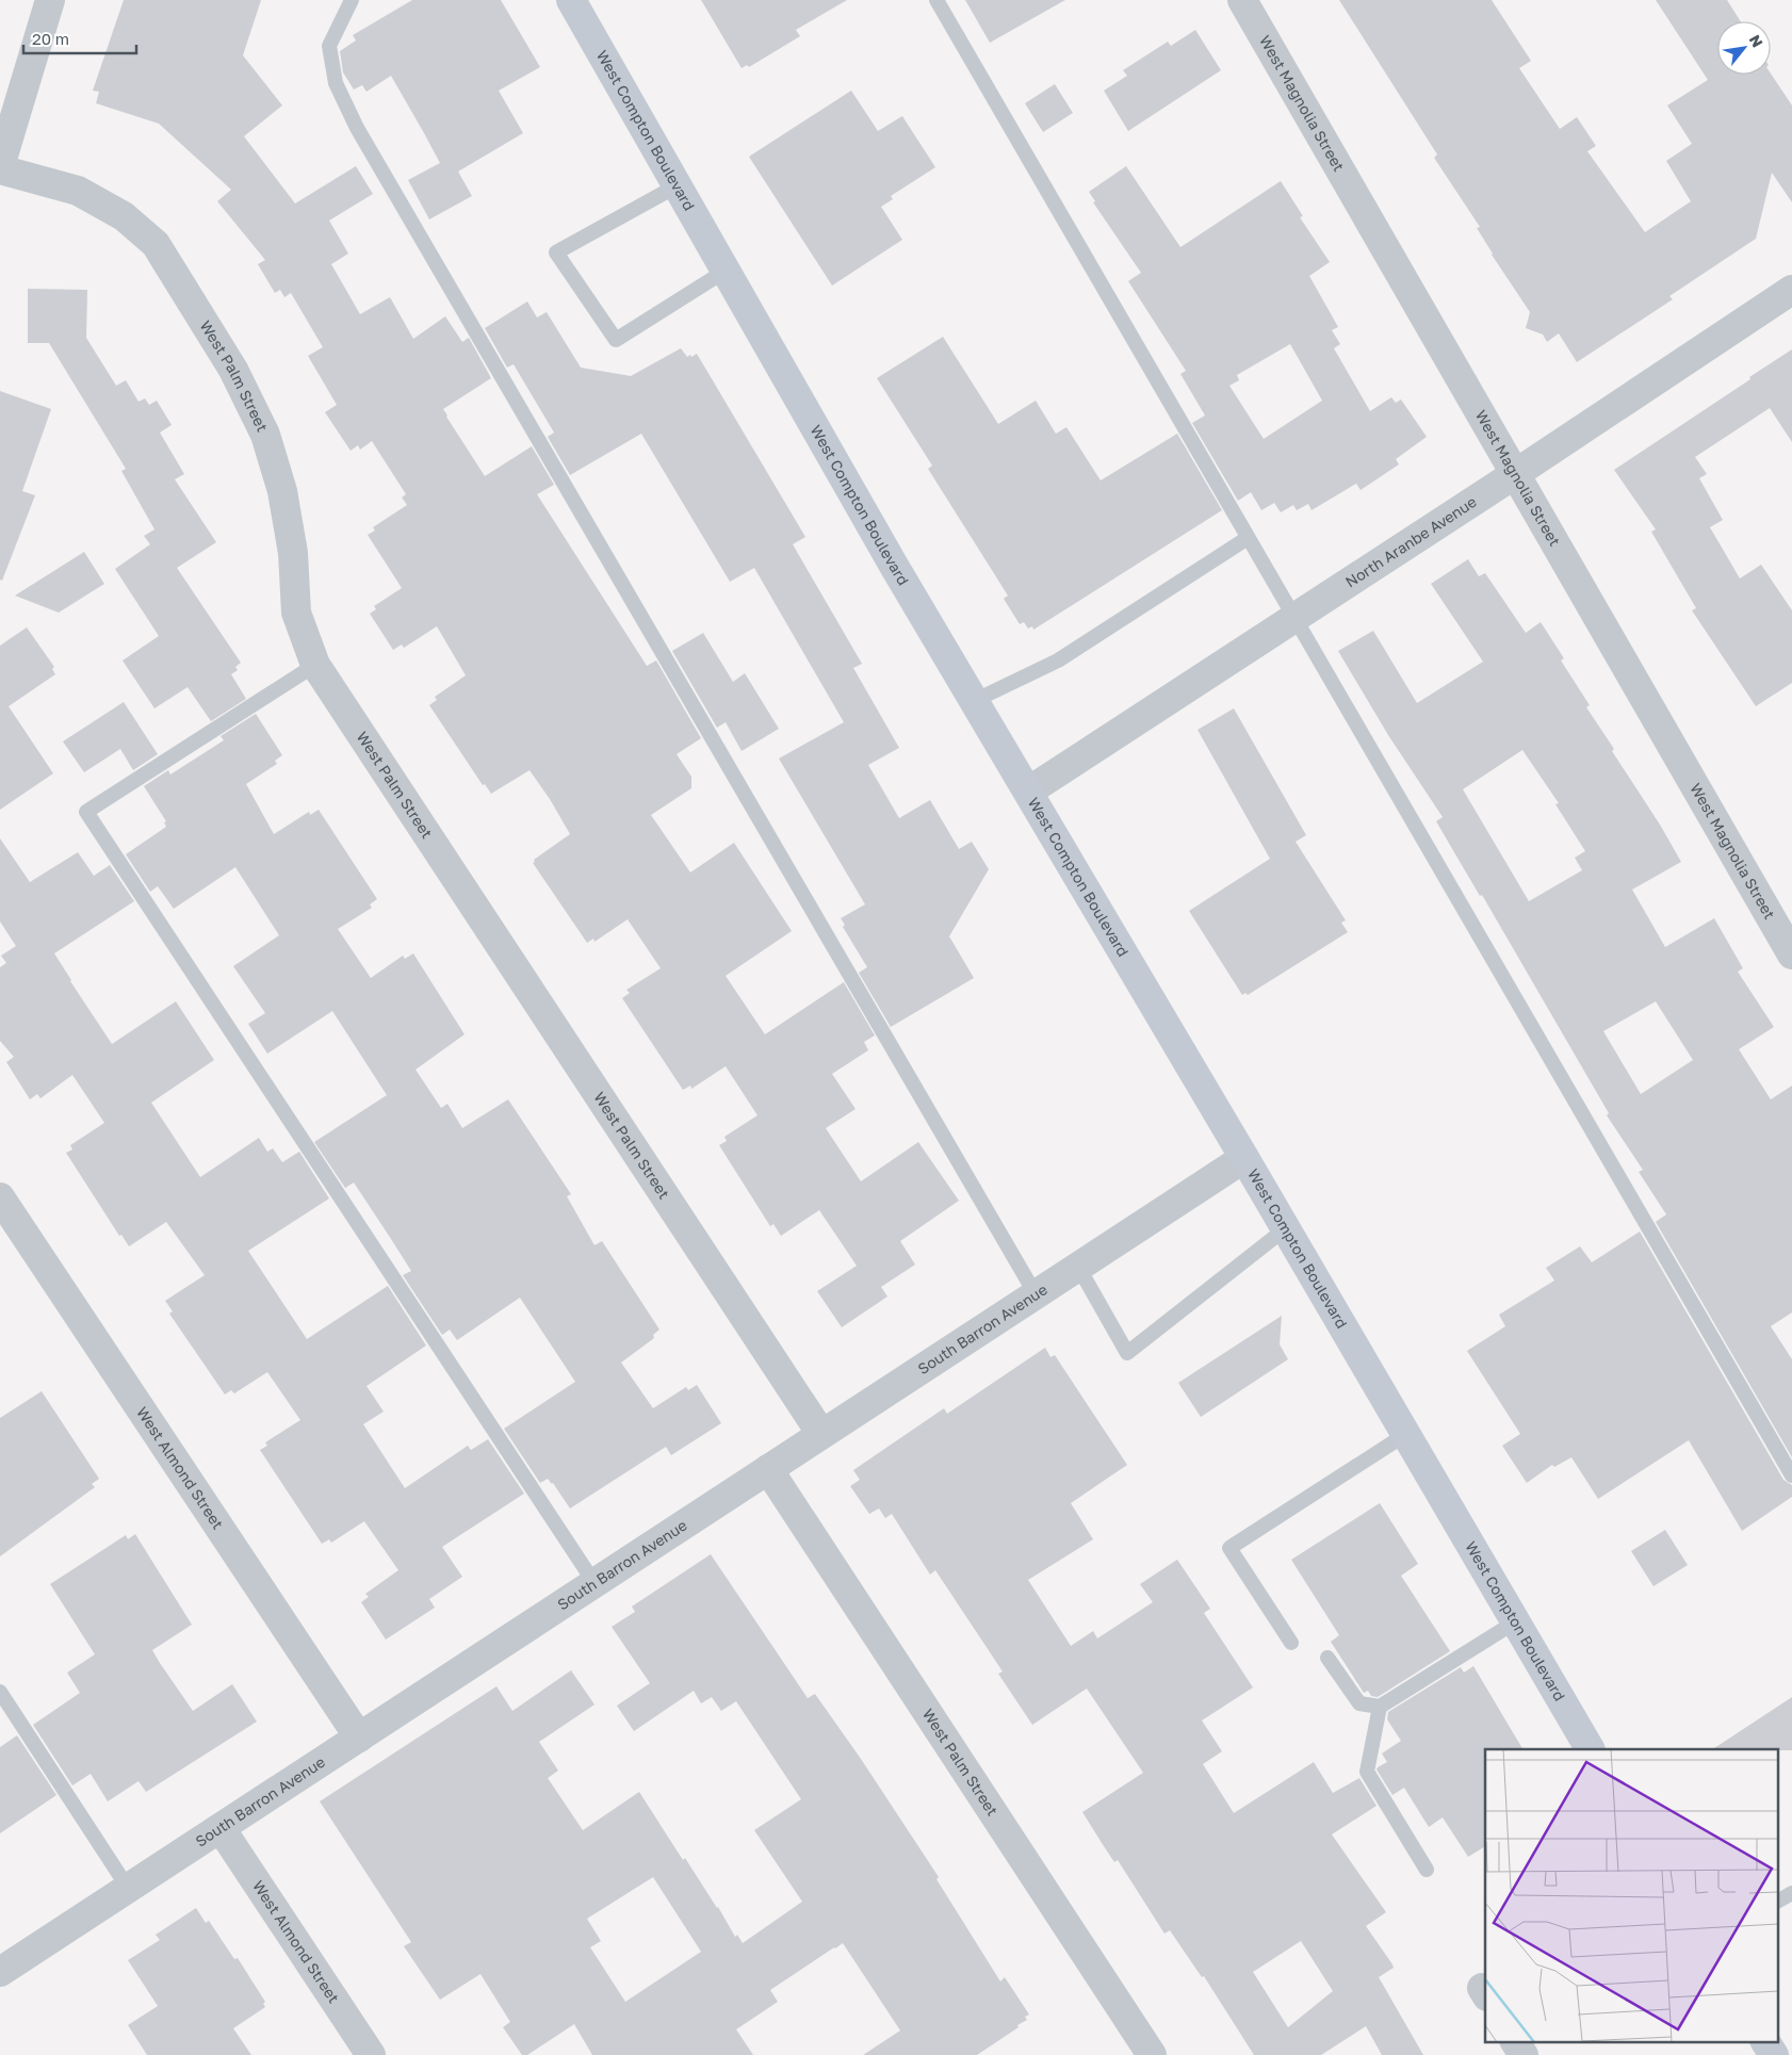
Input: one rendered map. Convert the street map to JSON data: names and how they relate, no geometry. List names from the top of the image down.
{
  "streets": {
    "main road": ["West Compton Boulevard"],
    "street": [
      "West Magnolia Street",
      "West Palm Street",
      "North Aranbe Avenue",
      "South Barron Avenue",
      "West Almond Street"
    ]
  },
  "crossings": [
    ["West Magnolia Street", "North Aranbe Avenue"],
    ["West Compton Boulevard", "North Aranbe Avenue"],
    ["West Compton Boulevard", "South Barron Avenue"],
    ["West Palm Street", "South Barron Avenue"],
    ["South Barron Avenue", "West Almond Street"]
  ],
  "scale_bar": "20 m",
  "north": "top right"
}
